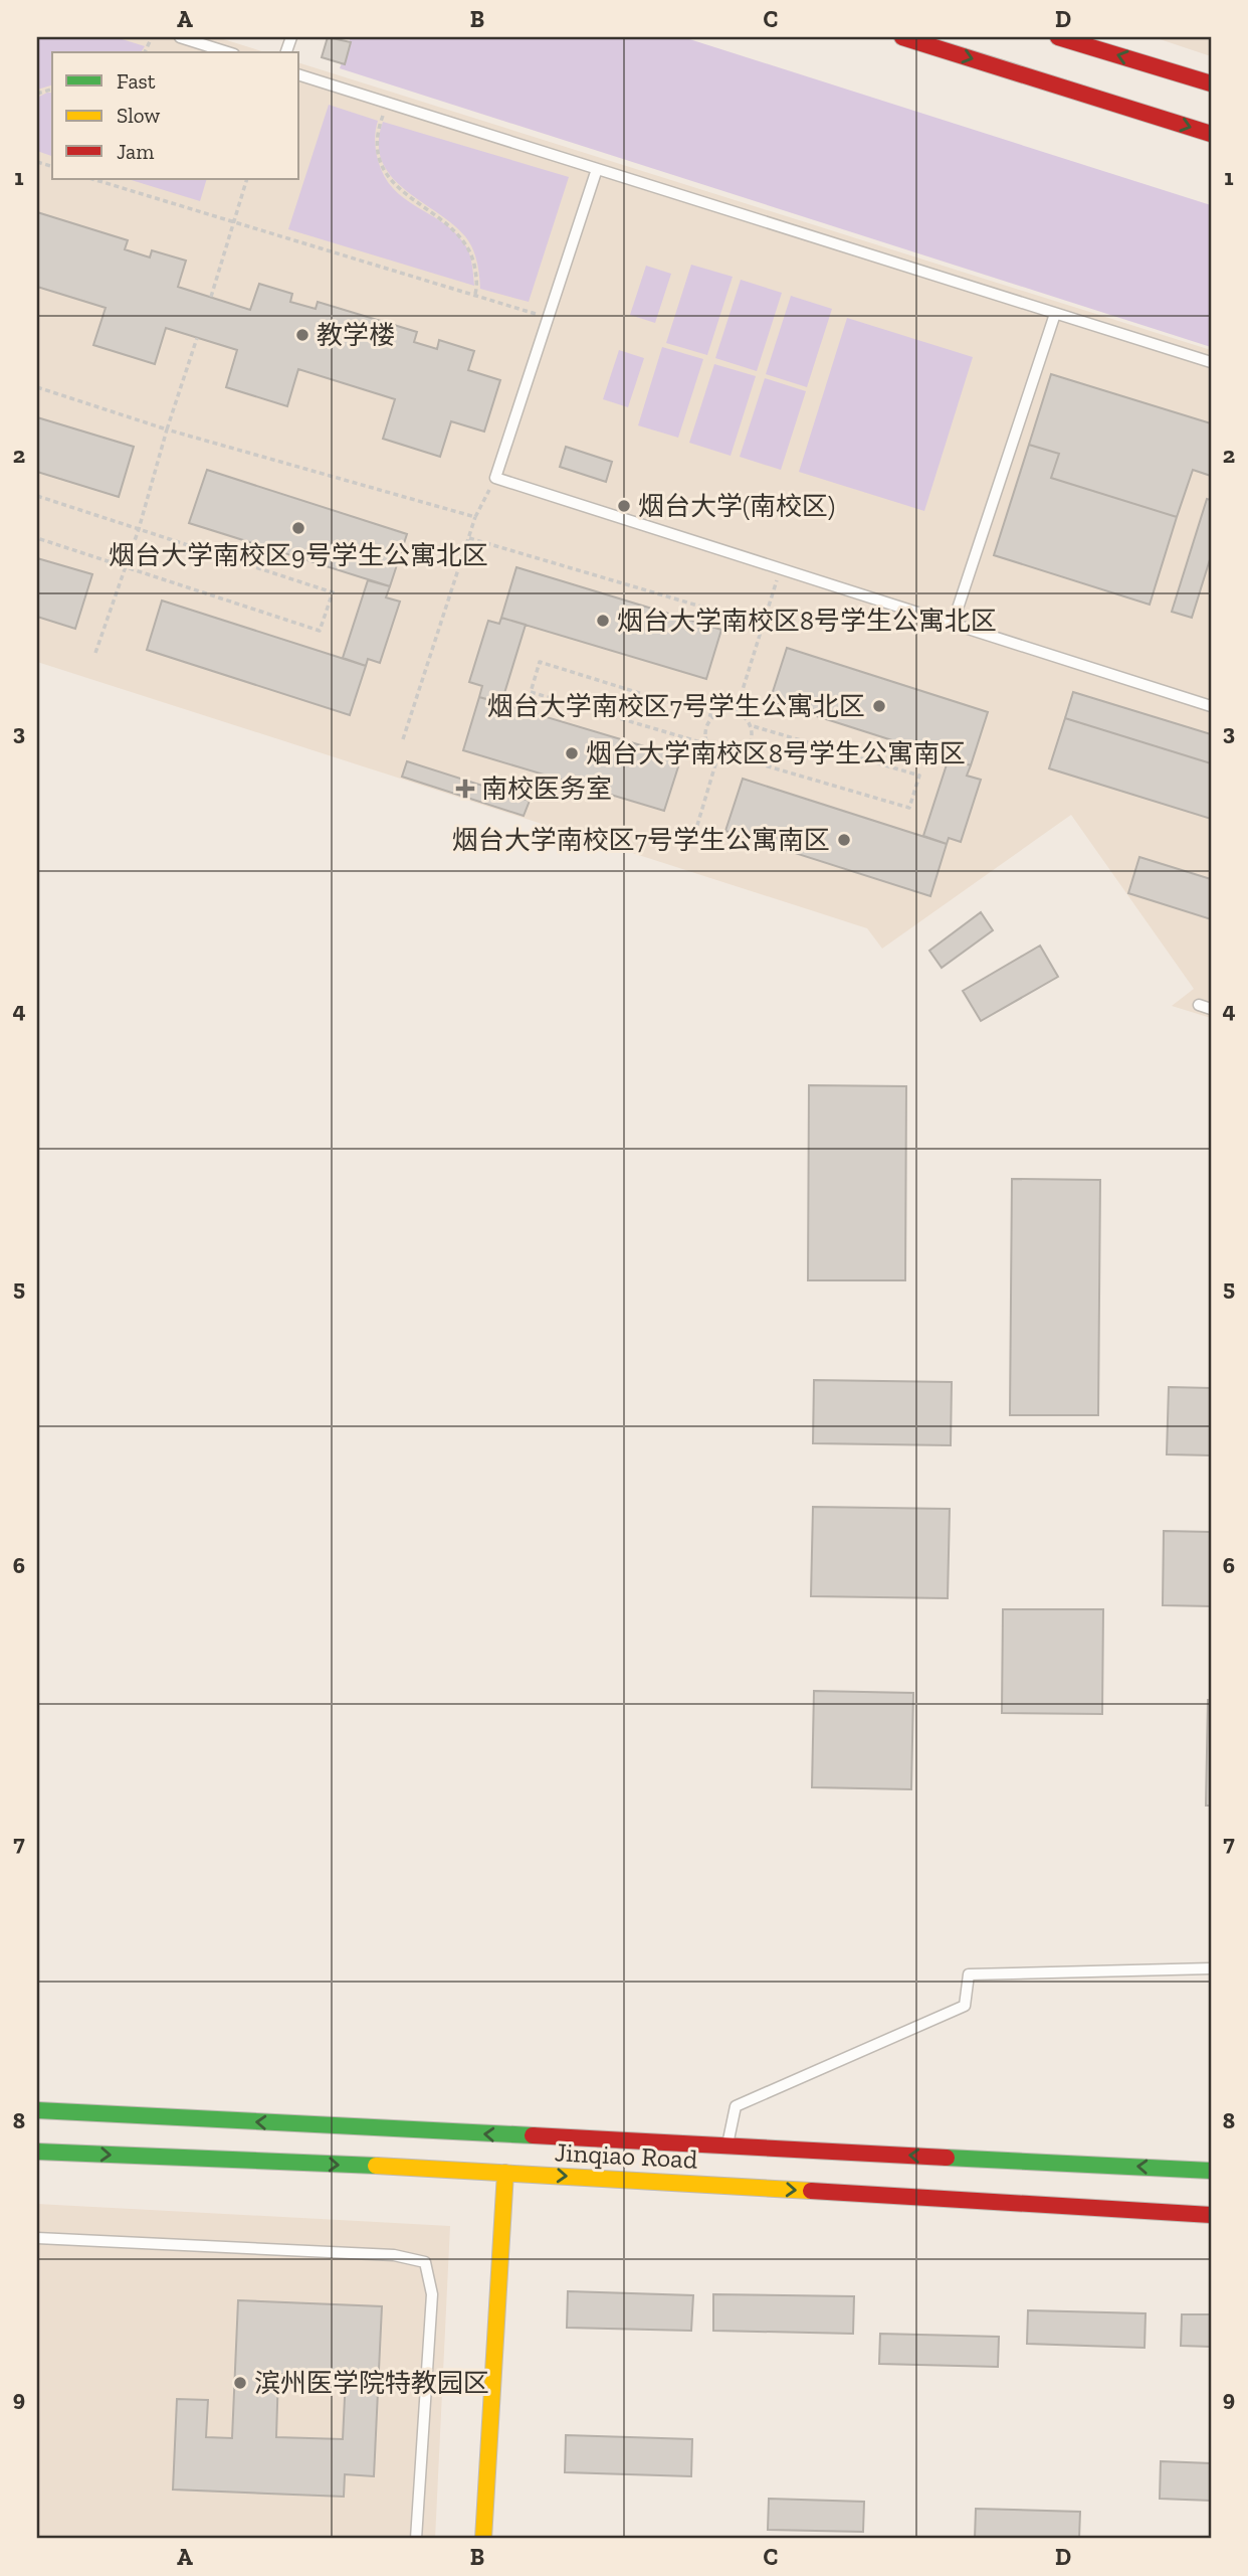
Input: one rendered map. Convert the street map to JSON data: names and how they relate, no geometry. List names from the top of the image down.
{
  "streets": {
    "street": ["Jinqiao Road"]
  },
  "places": {
    "other": [
      "教学楼",
      "烟台大学(南校区)",
      "烟台大学南校区9号学生公寓北区",
      "烟台大学南校区8号学生公寓北区",
      "烟台大学南校区7号学生公寓北区",
      "烟台大学南校区8号学生公寓南区",
      "烟台大学南校区7号学生公寓南区",
      "滨州医学院特教园区"
    ],
    "health": ["南校医务室"]
  },
  "legend": ["Fast", "Slow", "Jam"],
  "grid": {
    "columns": [
      "A",
      "B",
      "C",
      "D"
    ],
    "rows": [
      "1",
      "2",
      "3",
      "4",
      "5",
      "6",
      "7",
      "8",
      "9"
    ]
  }
}
